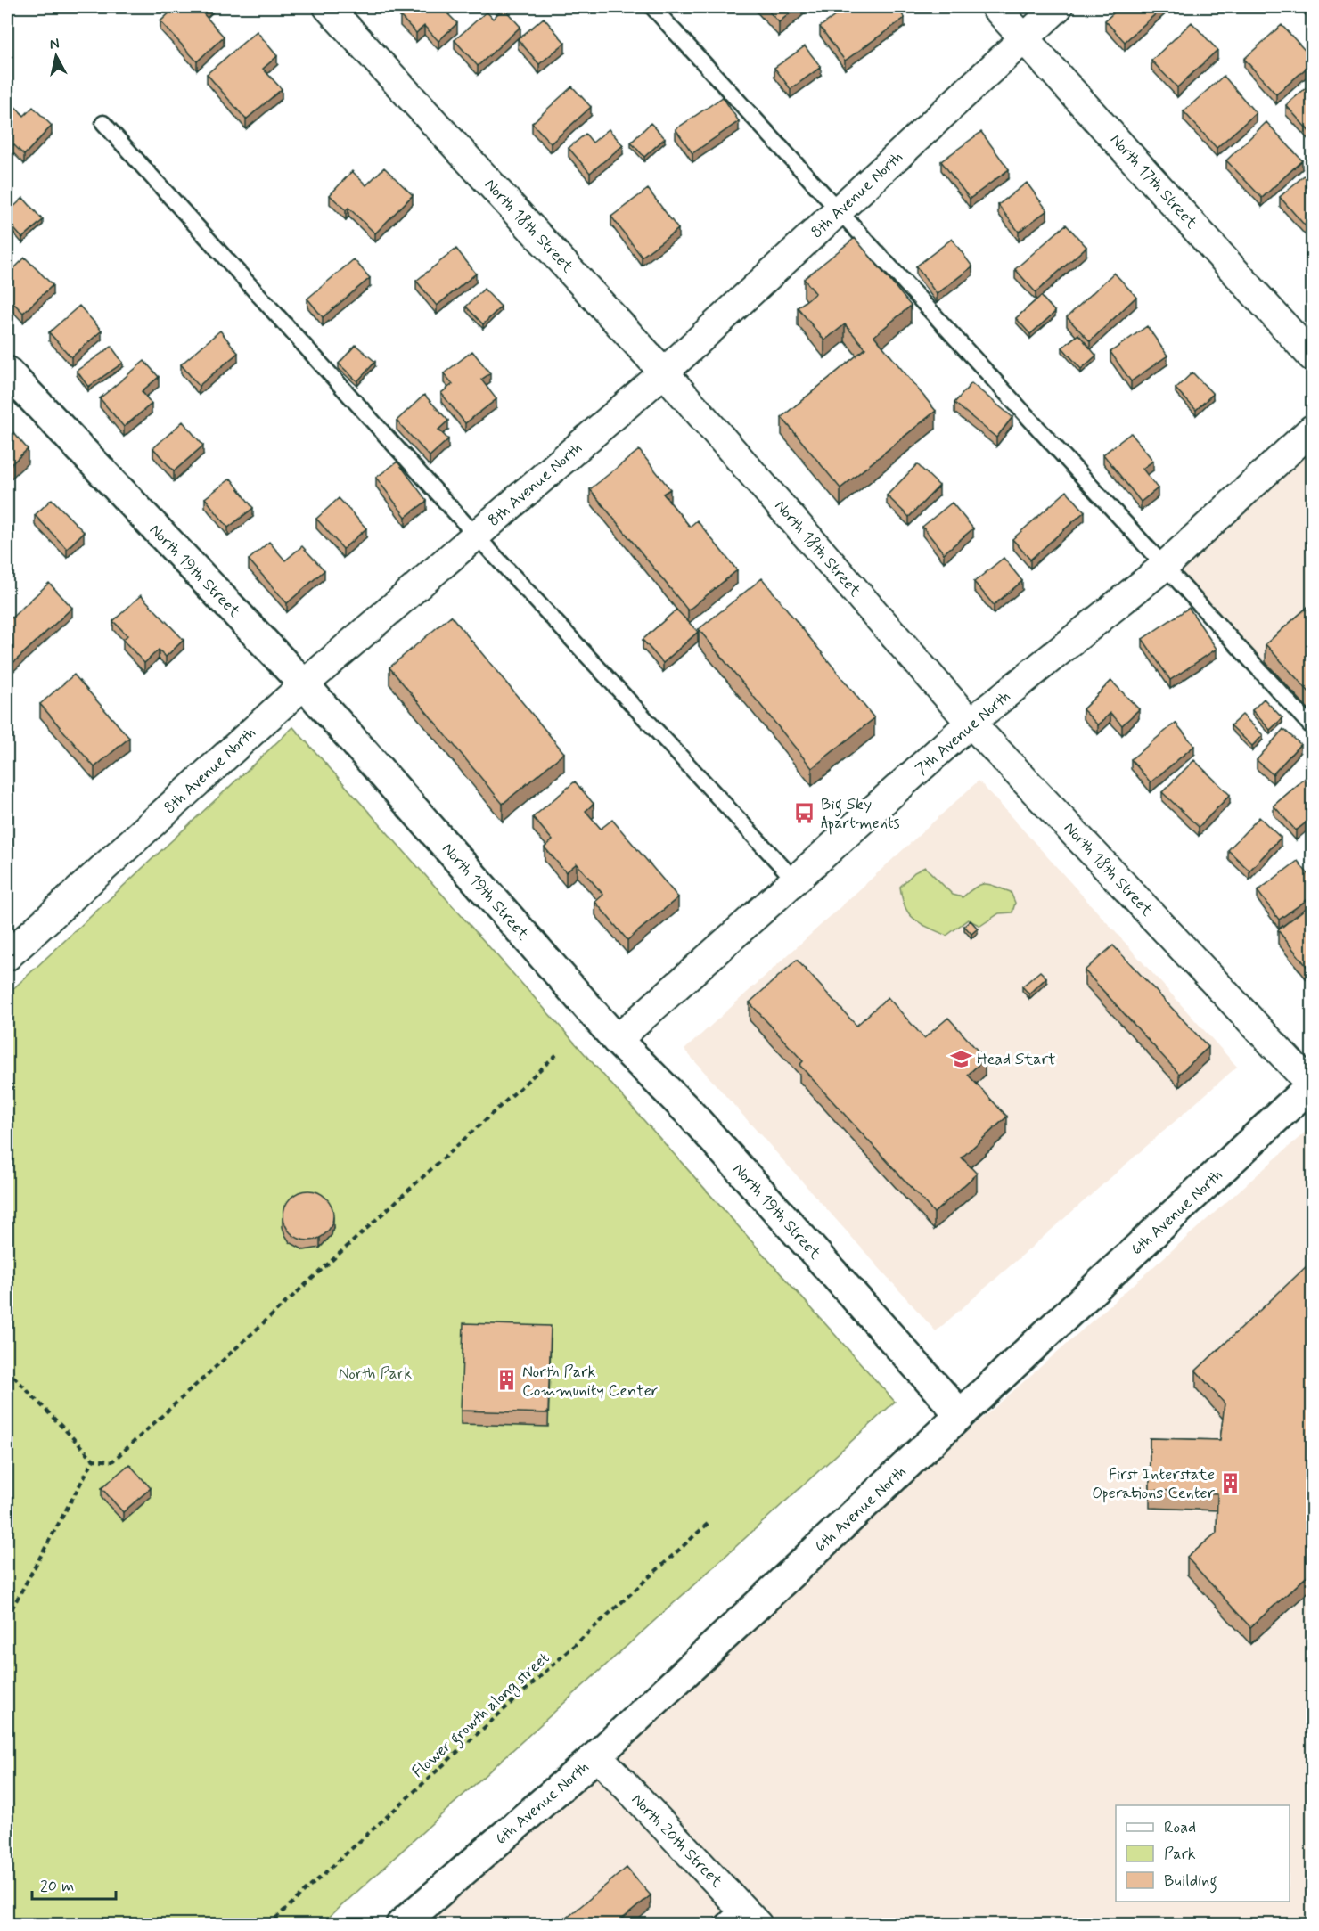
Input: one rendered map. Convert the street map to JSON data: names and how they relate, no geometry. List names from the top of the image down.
{
  "streets": {
    "street": [
      "North 17th Street",
      "8th Avenue North",
      "North 18th Street",
      "North 19th Street",
      "7th Avenue North",
      "6th Avenue North",
      "North 20th Street"
    ],
    "path": ["Flower growth along street"]
  },
  "crossings": [
    ["North 17th Street", "8th Avenue North"],
    ["8th Avenue North", "North 18th Street"],
    ["8th Avenue North", "North 19th Street"],
    ["North 18th Street", "7th Avenue North"],
    ["North 18th Street", "6th Avenue North"],
    ["North 19th Street", "7th Avenue North"],
    ["North 19th Street", "6th Avenue North"],
    ["6th Avenue North", "North 20th Street"]
  ],
  "parks": ["North Park"],
  "places": {
    "bus stop": ["Big Sky Apartments"],
    "school or university": ["Head Start"],
    "building": ["North Park Community Center", "First Interstate Operations Center"]
  },
  "legend": ["Road", "Park", "Building"],
  "scale_bar": "20 m",
  "north": "top"
}
